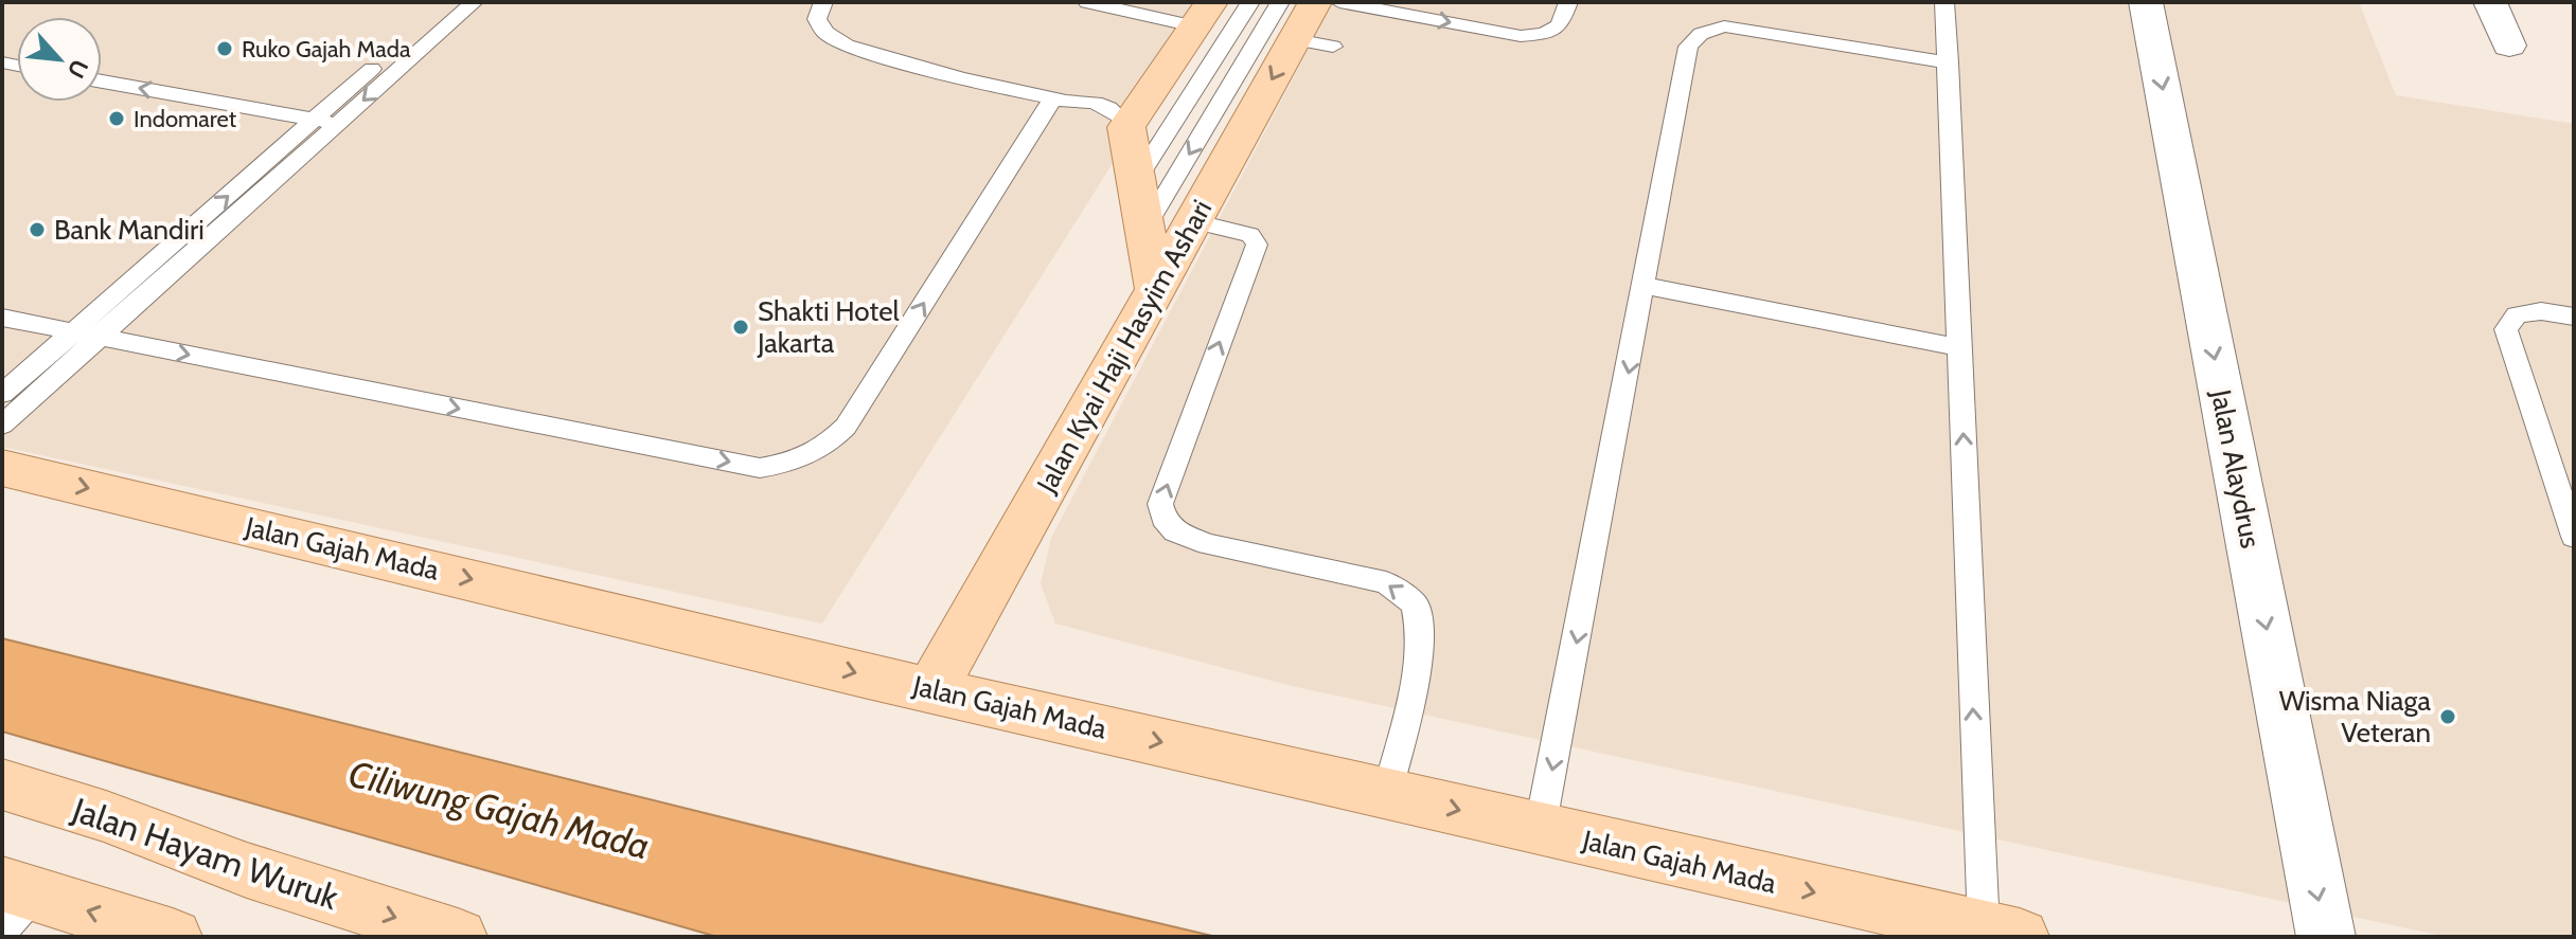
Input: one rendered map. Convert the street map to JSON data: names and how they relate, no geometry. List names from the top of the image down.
{
  "streets": {
    "main road": ["Jalan Kyai Haji Hasyim Ashari", "Jalan Gajah Mada", "Jalan Hayam Wuruk"],
    "street": ["Jalan Alaydrus"]
  },
  "crossings": [
    ["Jalan Kyai Haji Hasyim Ashari", "Jalan Gajah Mada"]
  ],
  "one_way": ["Jalan Alaydrus", "Jalan Gajah Mada"],
  "water": ["Ciliwung Gajah Mada"],
  "places": [
    "Ruko Gajah Mada",
    "Indomaret",
    "Bank Mandiri",
    "Shakti Hotel Jakarta",
    "Wisma Niaga Veteran"
  ],
  "north": "bottom right"
}
